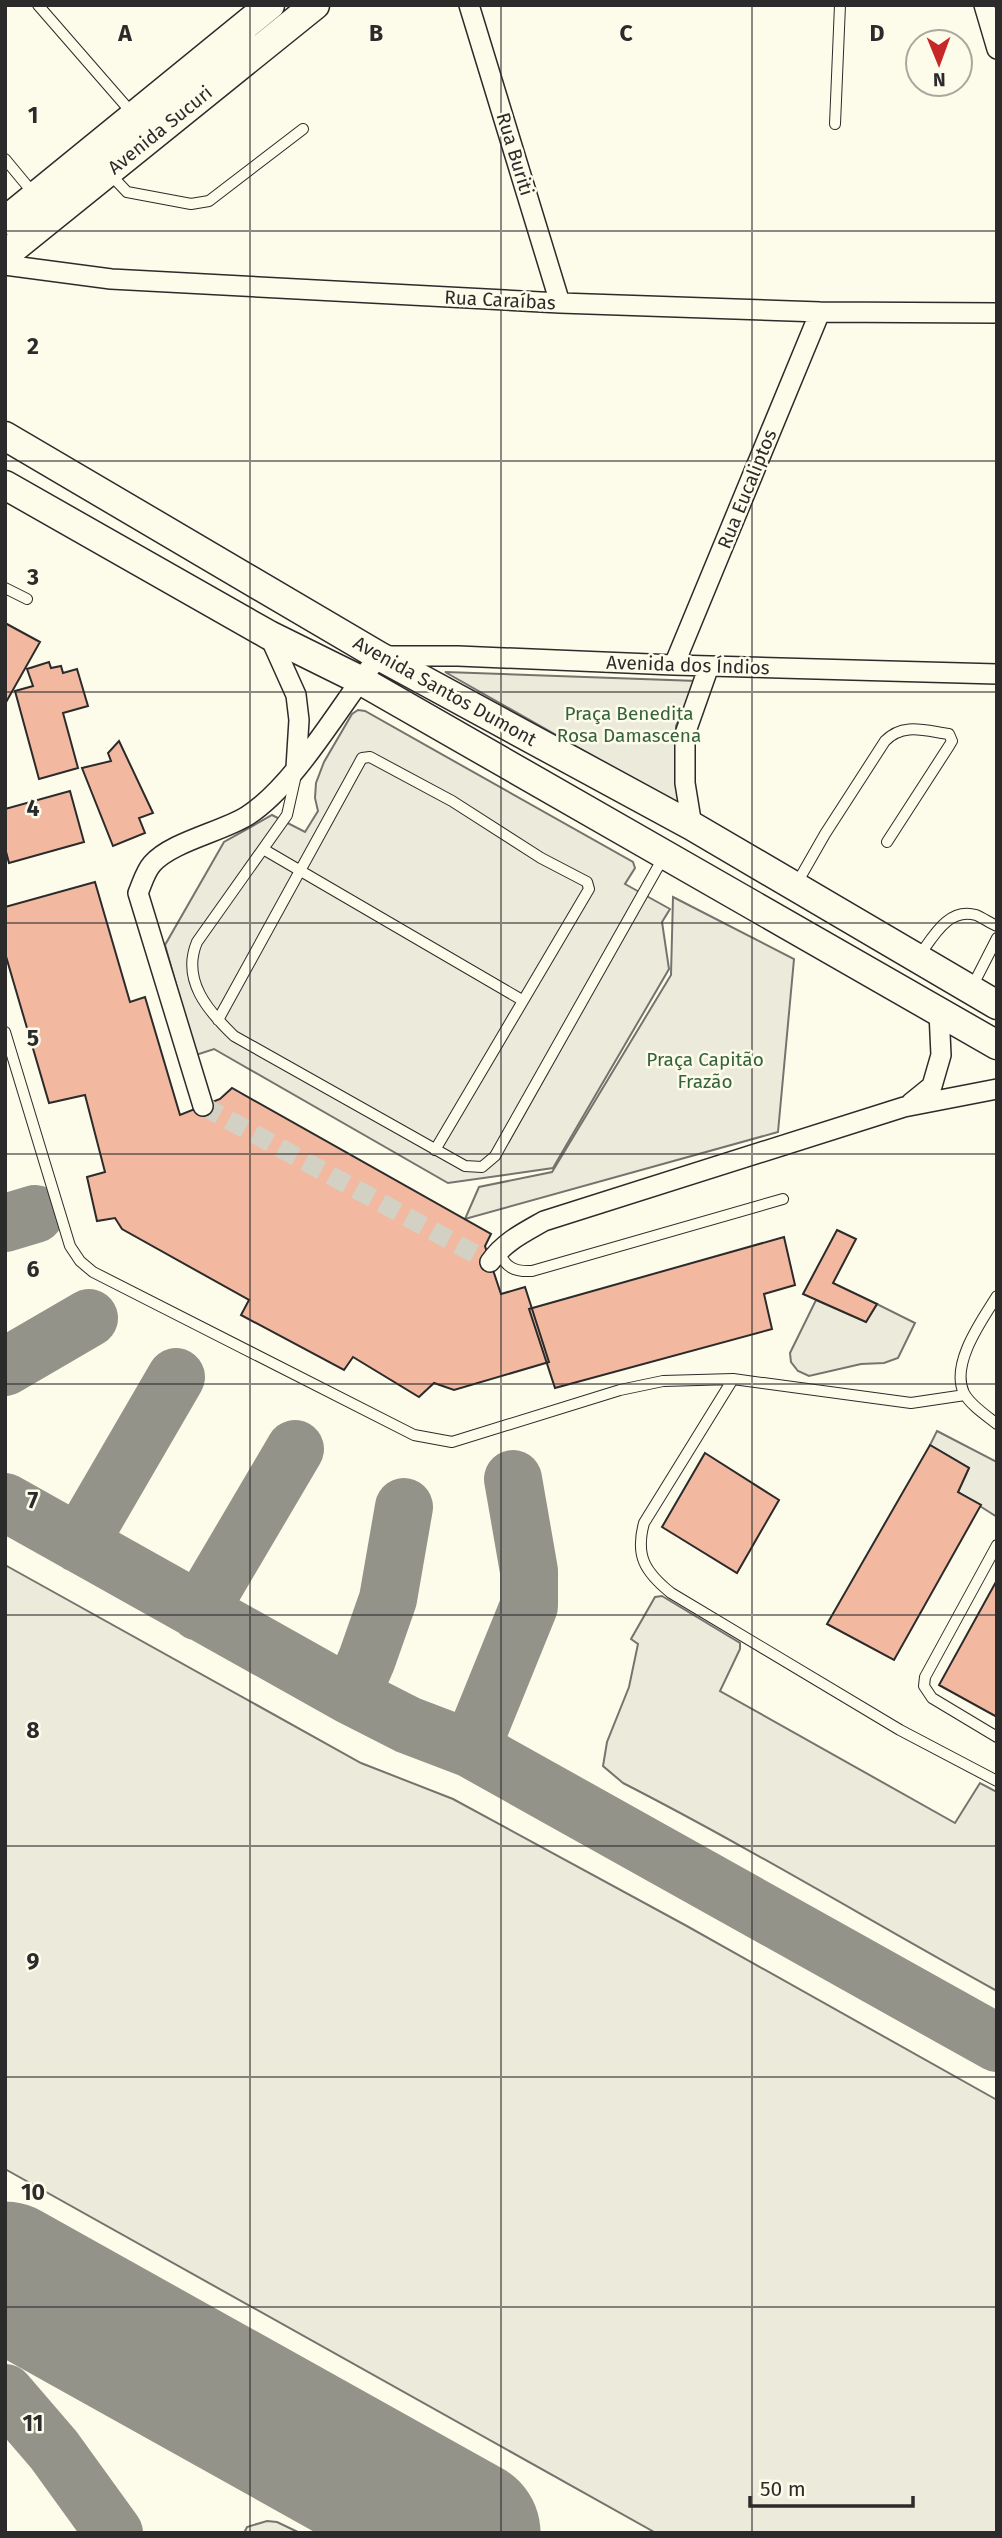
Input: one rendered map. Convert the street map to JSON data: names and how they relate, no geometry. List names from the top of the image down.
{
  "streets": {
    "main road": ["Avenida Sucuri", "Avenida Santos Dumont"],
    "street": [
      "Rua Buriti",
      "Rua Caraíbas",
      "Rua Eucaliptos",
      "Avenida dos Índios"
    ]
  },
  "crossings": [
    ["Rua Buriti", "Rua Caraíbas"],
    ["Rua Caraíbas", "Rua Eucaliptos"],
    ["Rua Eucaliptos", "Avenida dos Índios"],
    ["Avenida dos Índios", "Avenida Santos Dumont"]
  ],
  "parks": ["Praça Benedita Rosa Damascena", "Praça Capitão Frazão"],
  "scale_bar": "50 m",
  "north": "bottom",
  "grid": {
    "columns": [
      "A",
      "B",
      "C",
      "D"
    ],
    "rows": [
      "1",
      "2",
      "3",
      "4",
      "5",
      "6",
      "7",
      "8",
      "9",
      "10",
      "11"
    ]
  }
}
